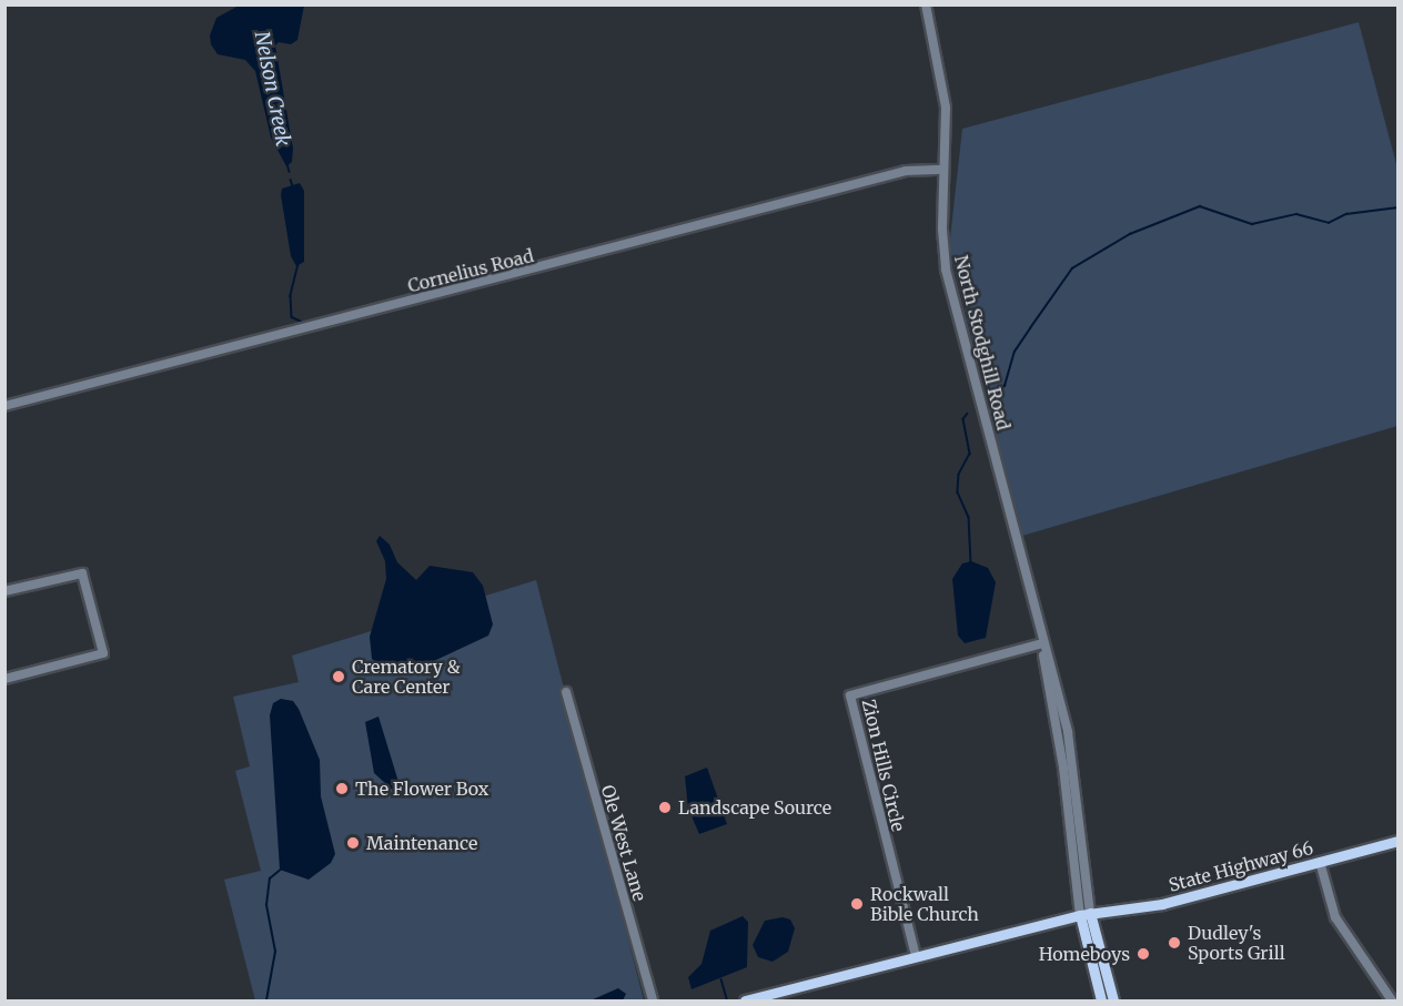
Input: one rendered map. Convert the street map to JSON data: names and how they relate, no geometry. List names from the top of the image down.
{
  "streets": {
    "main road": ["North Stodghill Road", "State Highway 66"],
    "street": ["Cornelius Road", "Zion Hills Circle", "Ole West Lane"]
  },
  "crossings": [
    ["Cornelius Road", "North Stodghill Road"],
    ["North Stodghill Road", "Zion Hills Circle"],
    ["North Stodghill Road", "State Highway 66"],
    ["Zion Hills Circle", "State Highway 66"]
  ],
  "water": ["Nelson Creek"],
  "places": [
    "Crematory & Care Center",
    "The Flower Box",
    "Landscape Source",
    "Maintenance",
    "Rockwall Bible Church",
    "Dudley's Sports Grill",
    "Homeboys"
  ]
}
